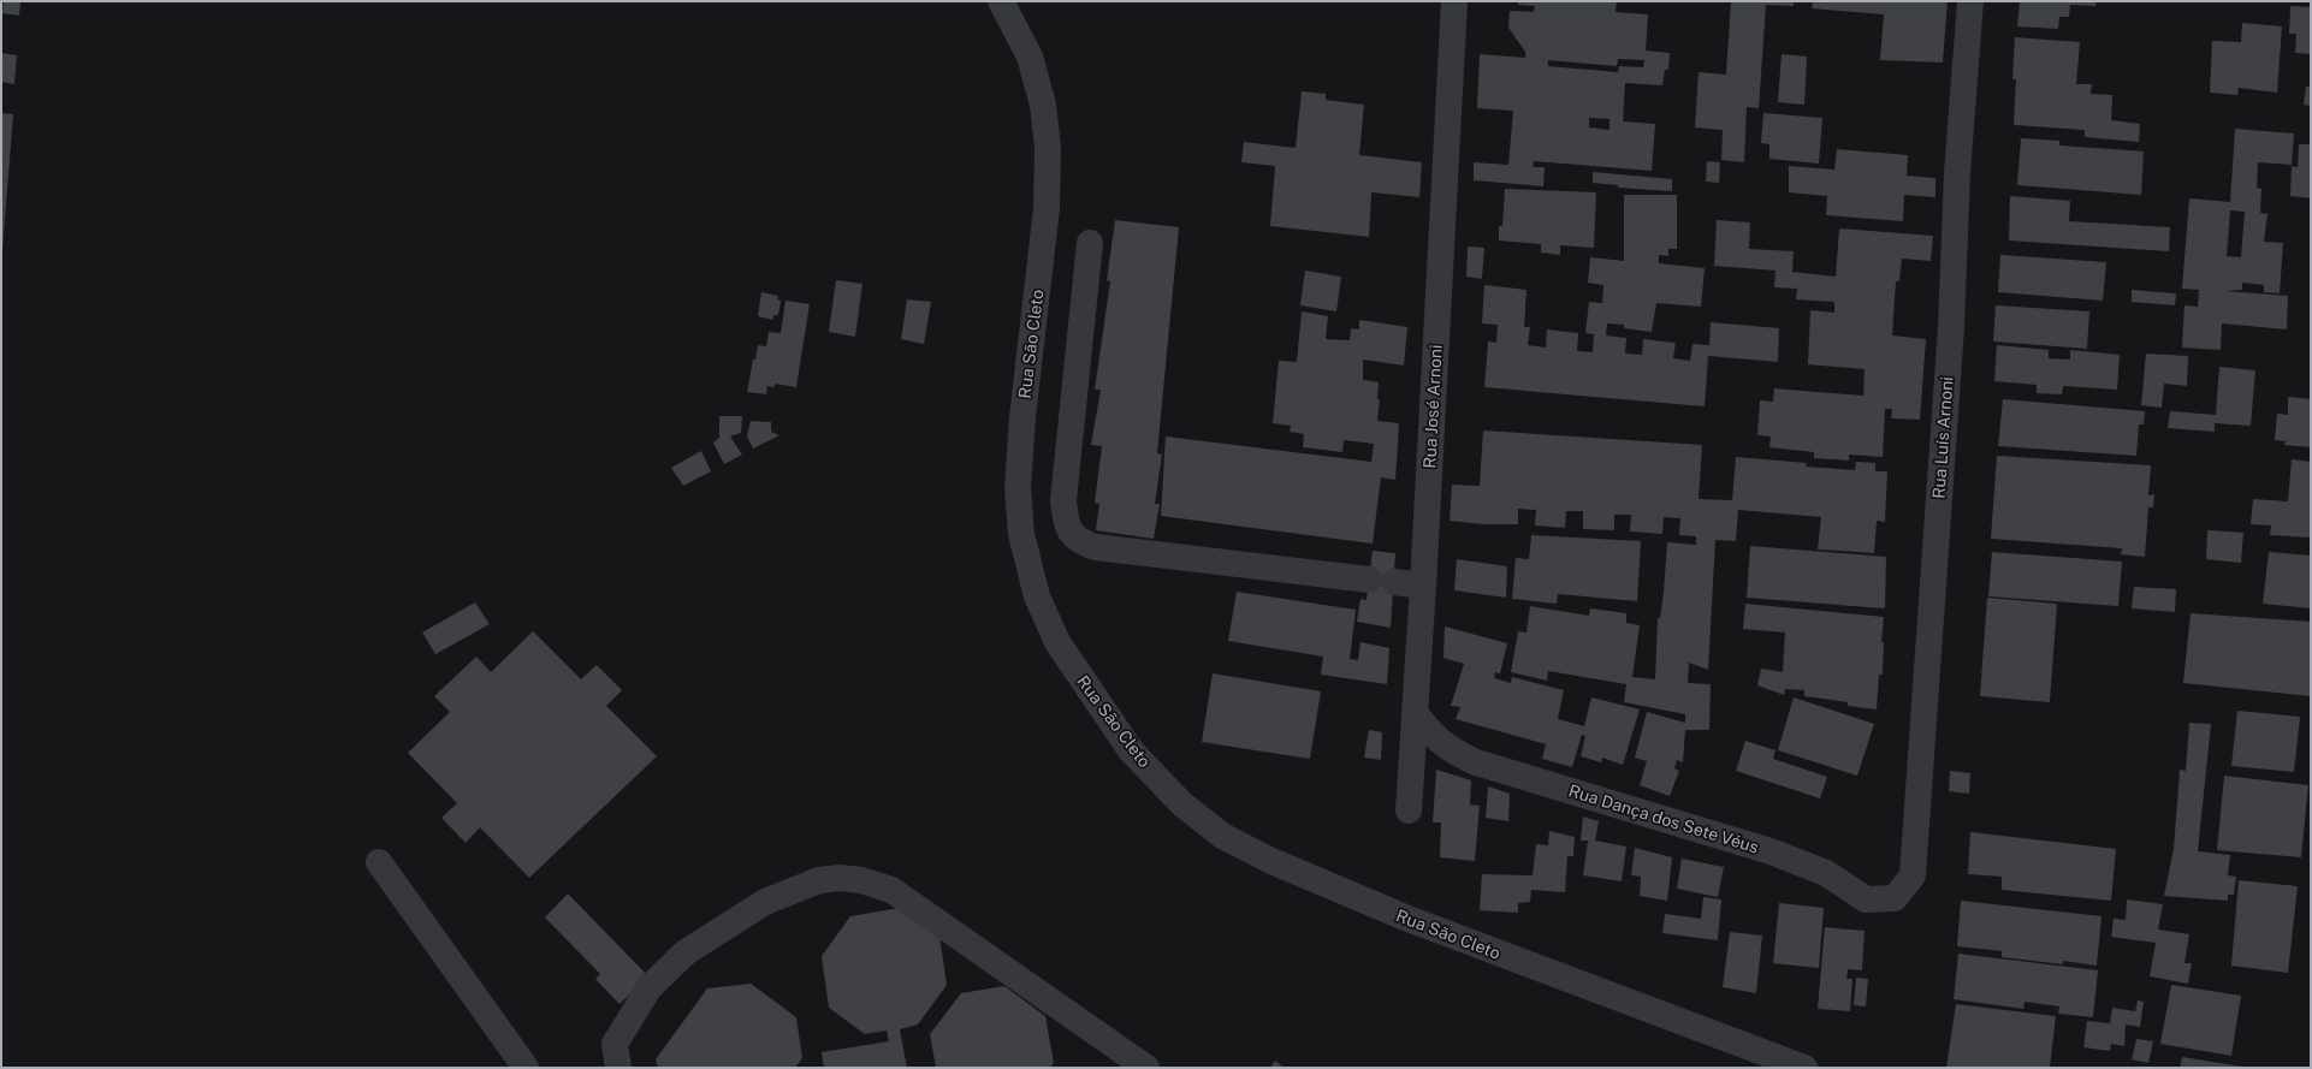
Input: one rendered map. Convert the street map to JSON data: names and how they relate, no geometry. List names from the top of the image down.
{
  "streets": {
    "street": [
      "Rua São Cleto",
      "Rua José Arnoni",
      "Rua Luís Arnoni",
      "Rua Dança dos Sete Véus"
    ]
  },
  "crossings": [
    ["Rua José Arnoni", "Rua Dança dos Sete Véus"],
    ["Rua Luís Arnoni", "Rua Dança dos Sete Véus"]
  ]
}
